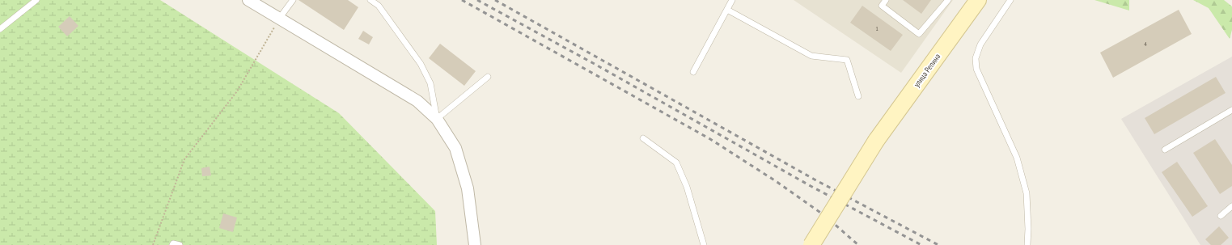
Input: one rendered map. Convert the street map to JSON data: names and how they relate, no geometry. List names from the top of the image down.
{
  "streets": {
    "main road": ["улица Репина"]
  },
  "house_numbers": ["1", "4"]
}
